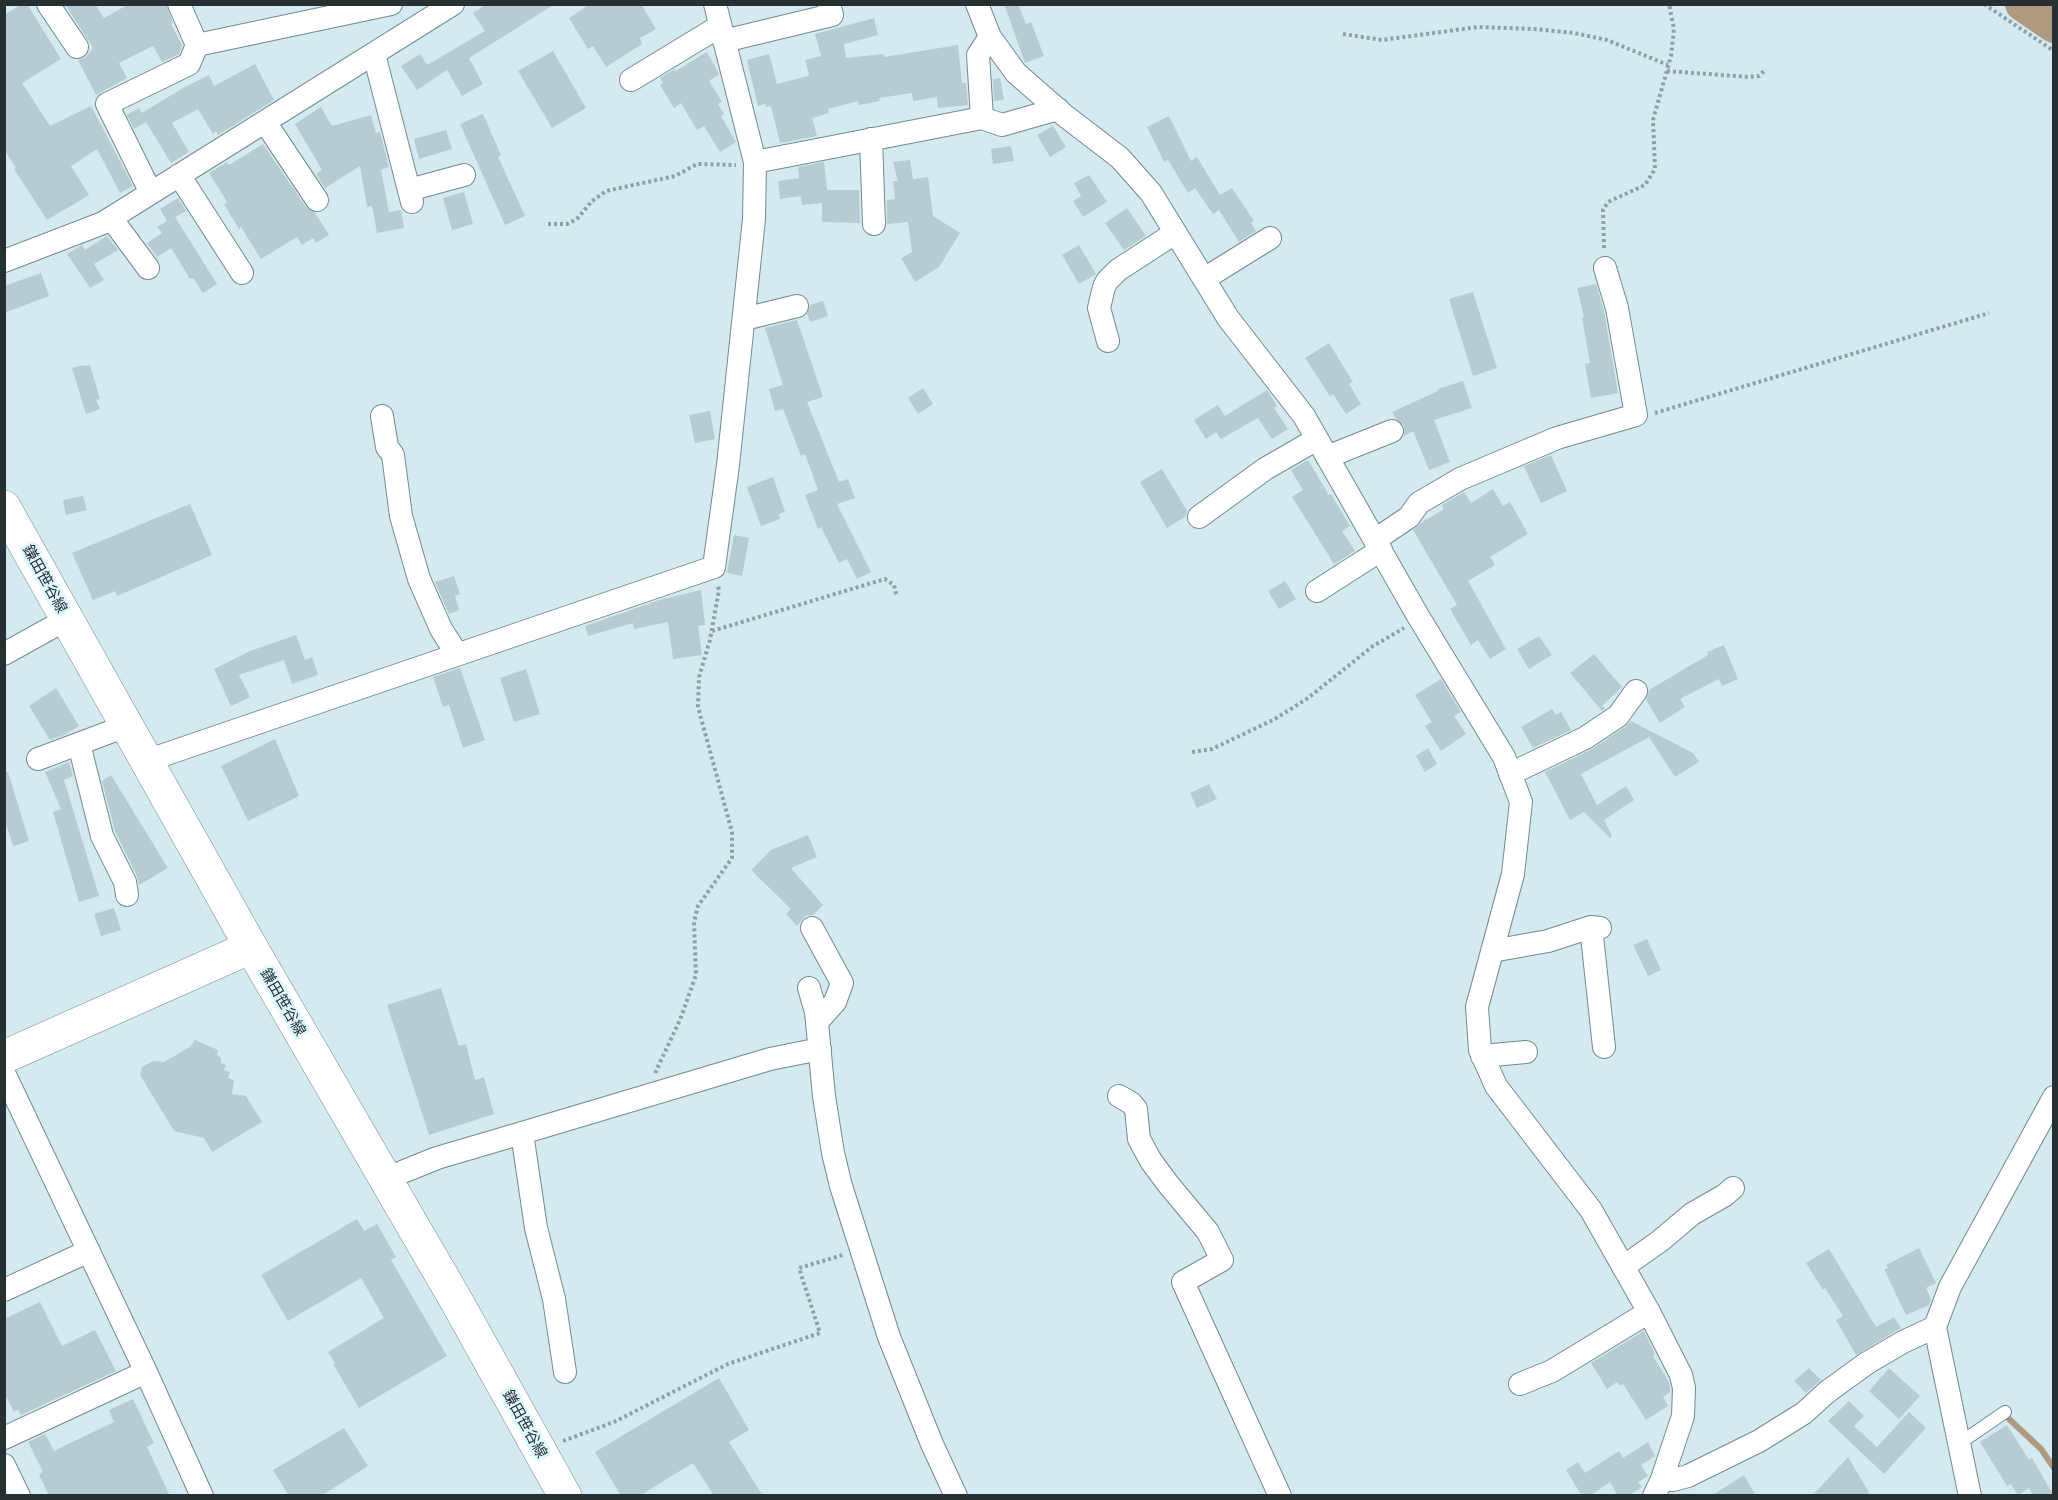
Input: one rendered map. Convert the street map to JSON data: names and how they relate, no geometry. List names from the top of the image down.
{
  "streets": {
    "street": ["鎌田笹谷線"]
  }
}
